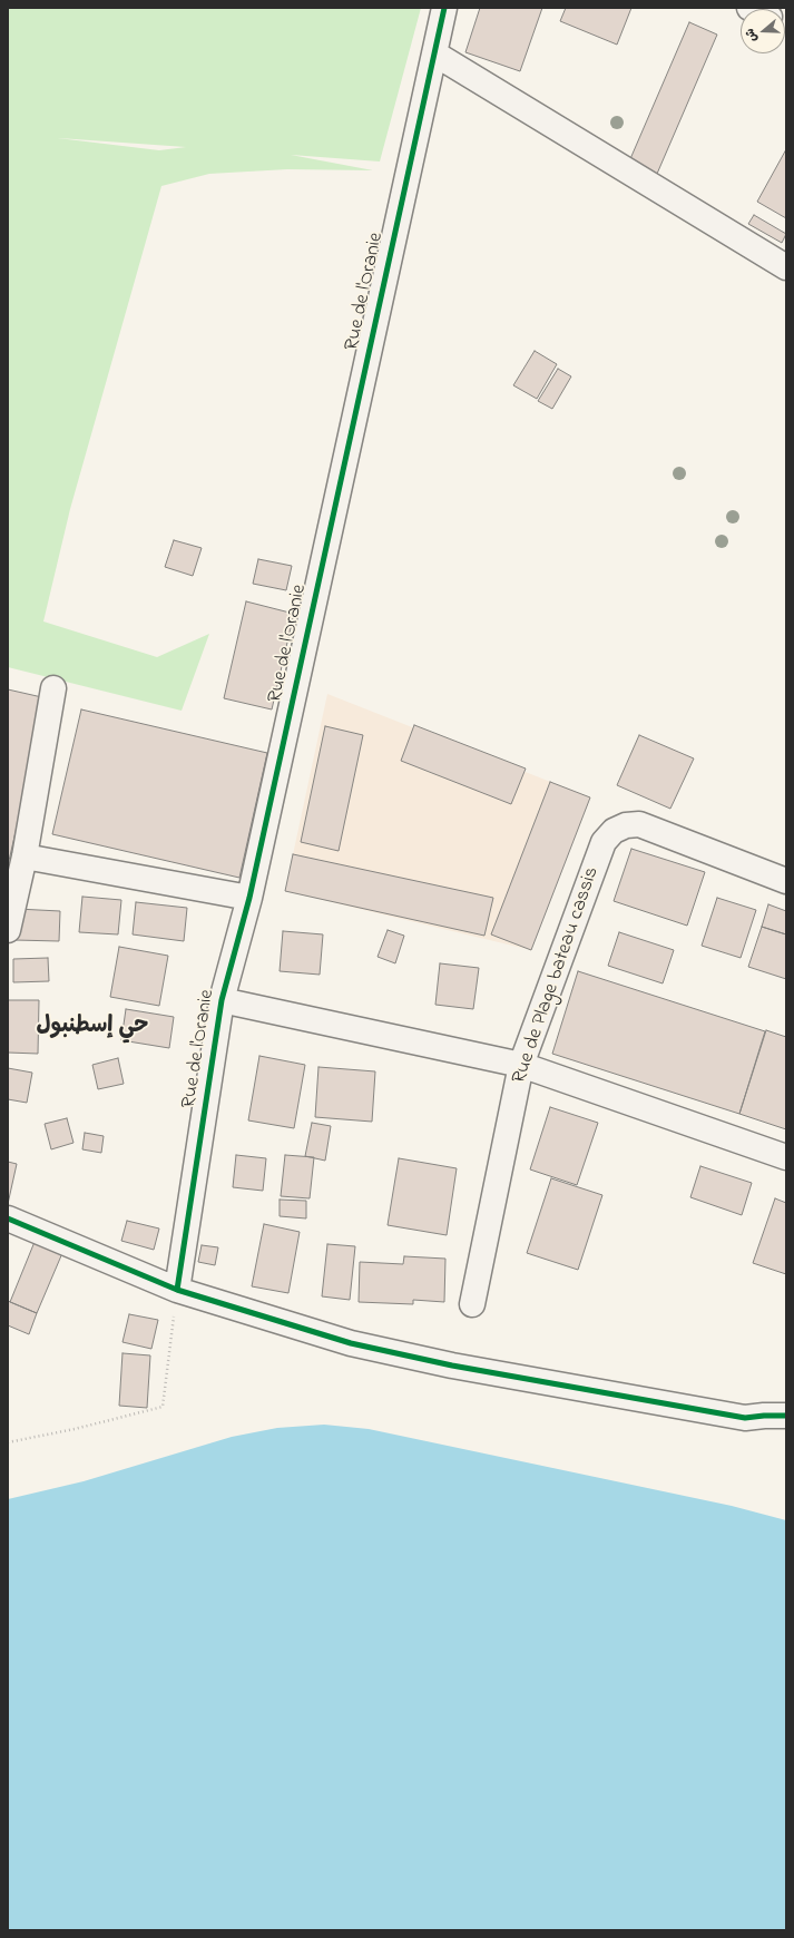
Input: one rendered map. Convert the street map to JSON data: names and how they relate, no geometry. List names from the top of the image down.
{
  "streets": {
    "street": ["Rue de l'Oranie", "Rue de Plage bateau cassis"]
  },
  "districts": ["حي إسطنبول"],
  "north": "left"
}
